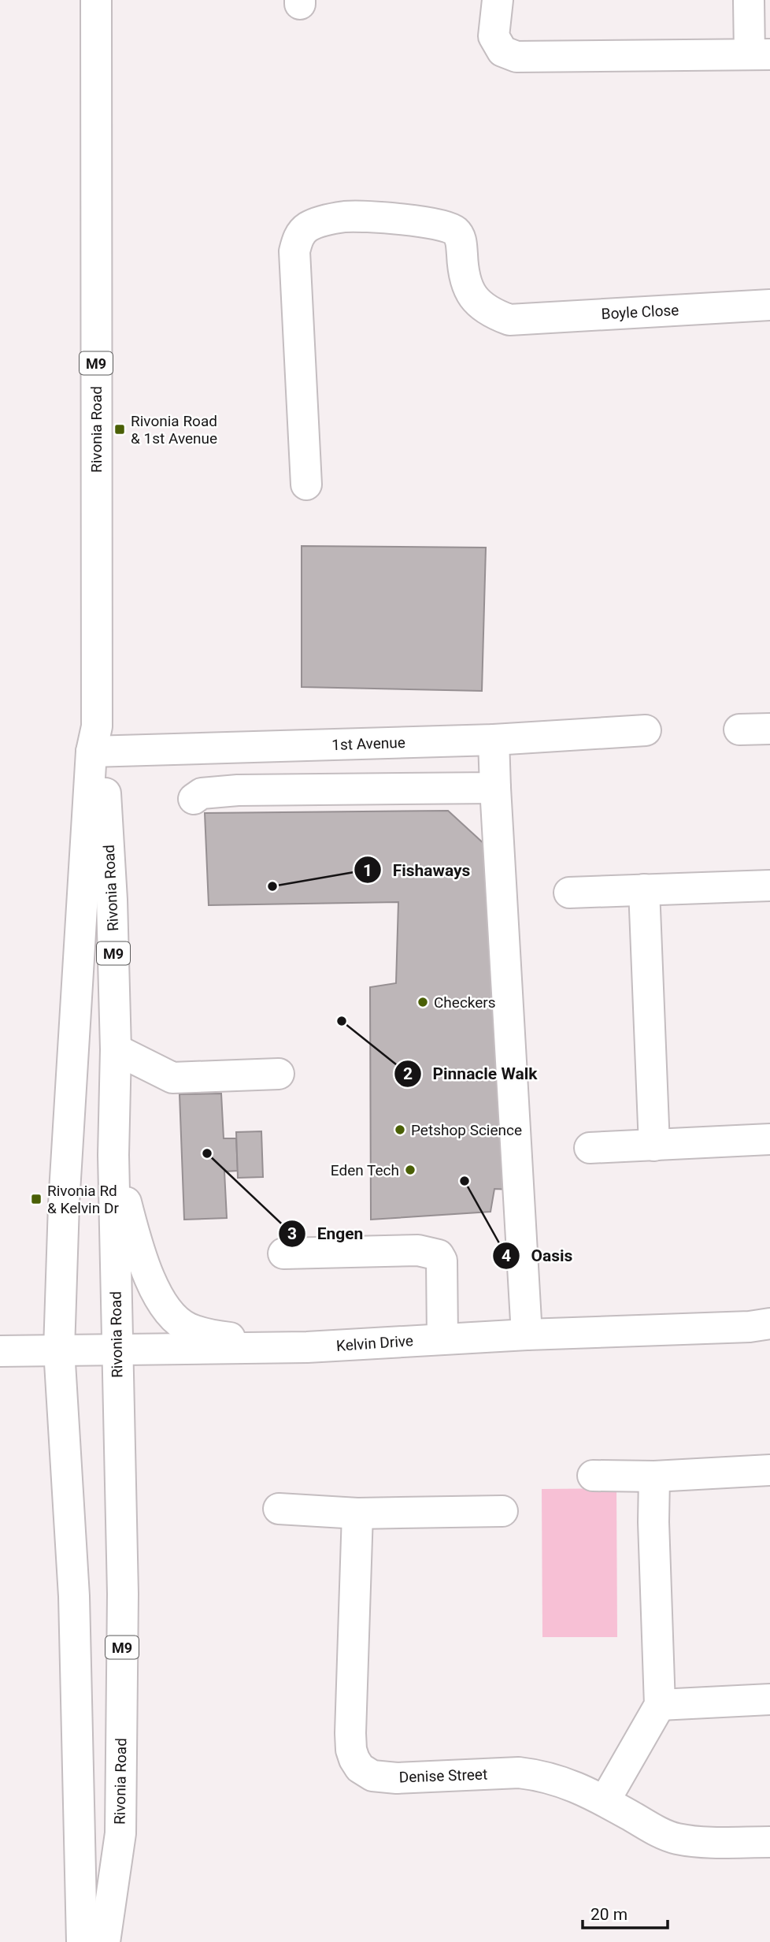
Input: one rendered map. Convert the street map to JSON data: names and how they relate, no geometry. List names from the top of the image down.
{
  "streets": {
    "main road": [
      "Boyle Close",
      "M9",
      "Rivonia Road",
      "1st Avenue",
      "Kelvin Drive",
      "Denise Street"
    ]
  },
  "crossings": [
    ["Rivonia Road", "1st Avenue"],
    ["Rivonia Road", "Kelvin Drive"]
  ],
  "places": {
    "transit": ["Rivonia Road & 1st Avenue", "Rivonia Rd & Kelvin Dr"],
    "other": [
      "Fishaways",
      "Checkers",
      "Pinnacle Walk",
      "Petshop Science",
      "Engen",
      "Eden Tech",
      "Oasis"
    ]
  },
  "scale_bar": "20 m"
}
